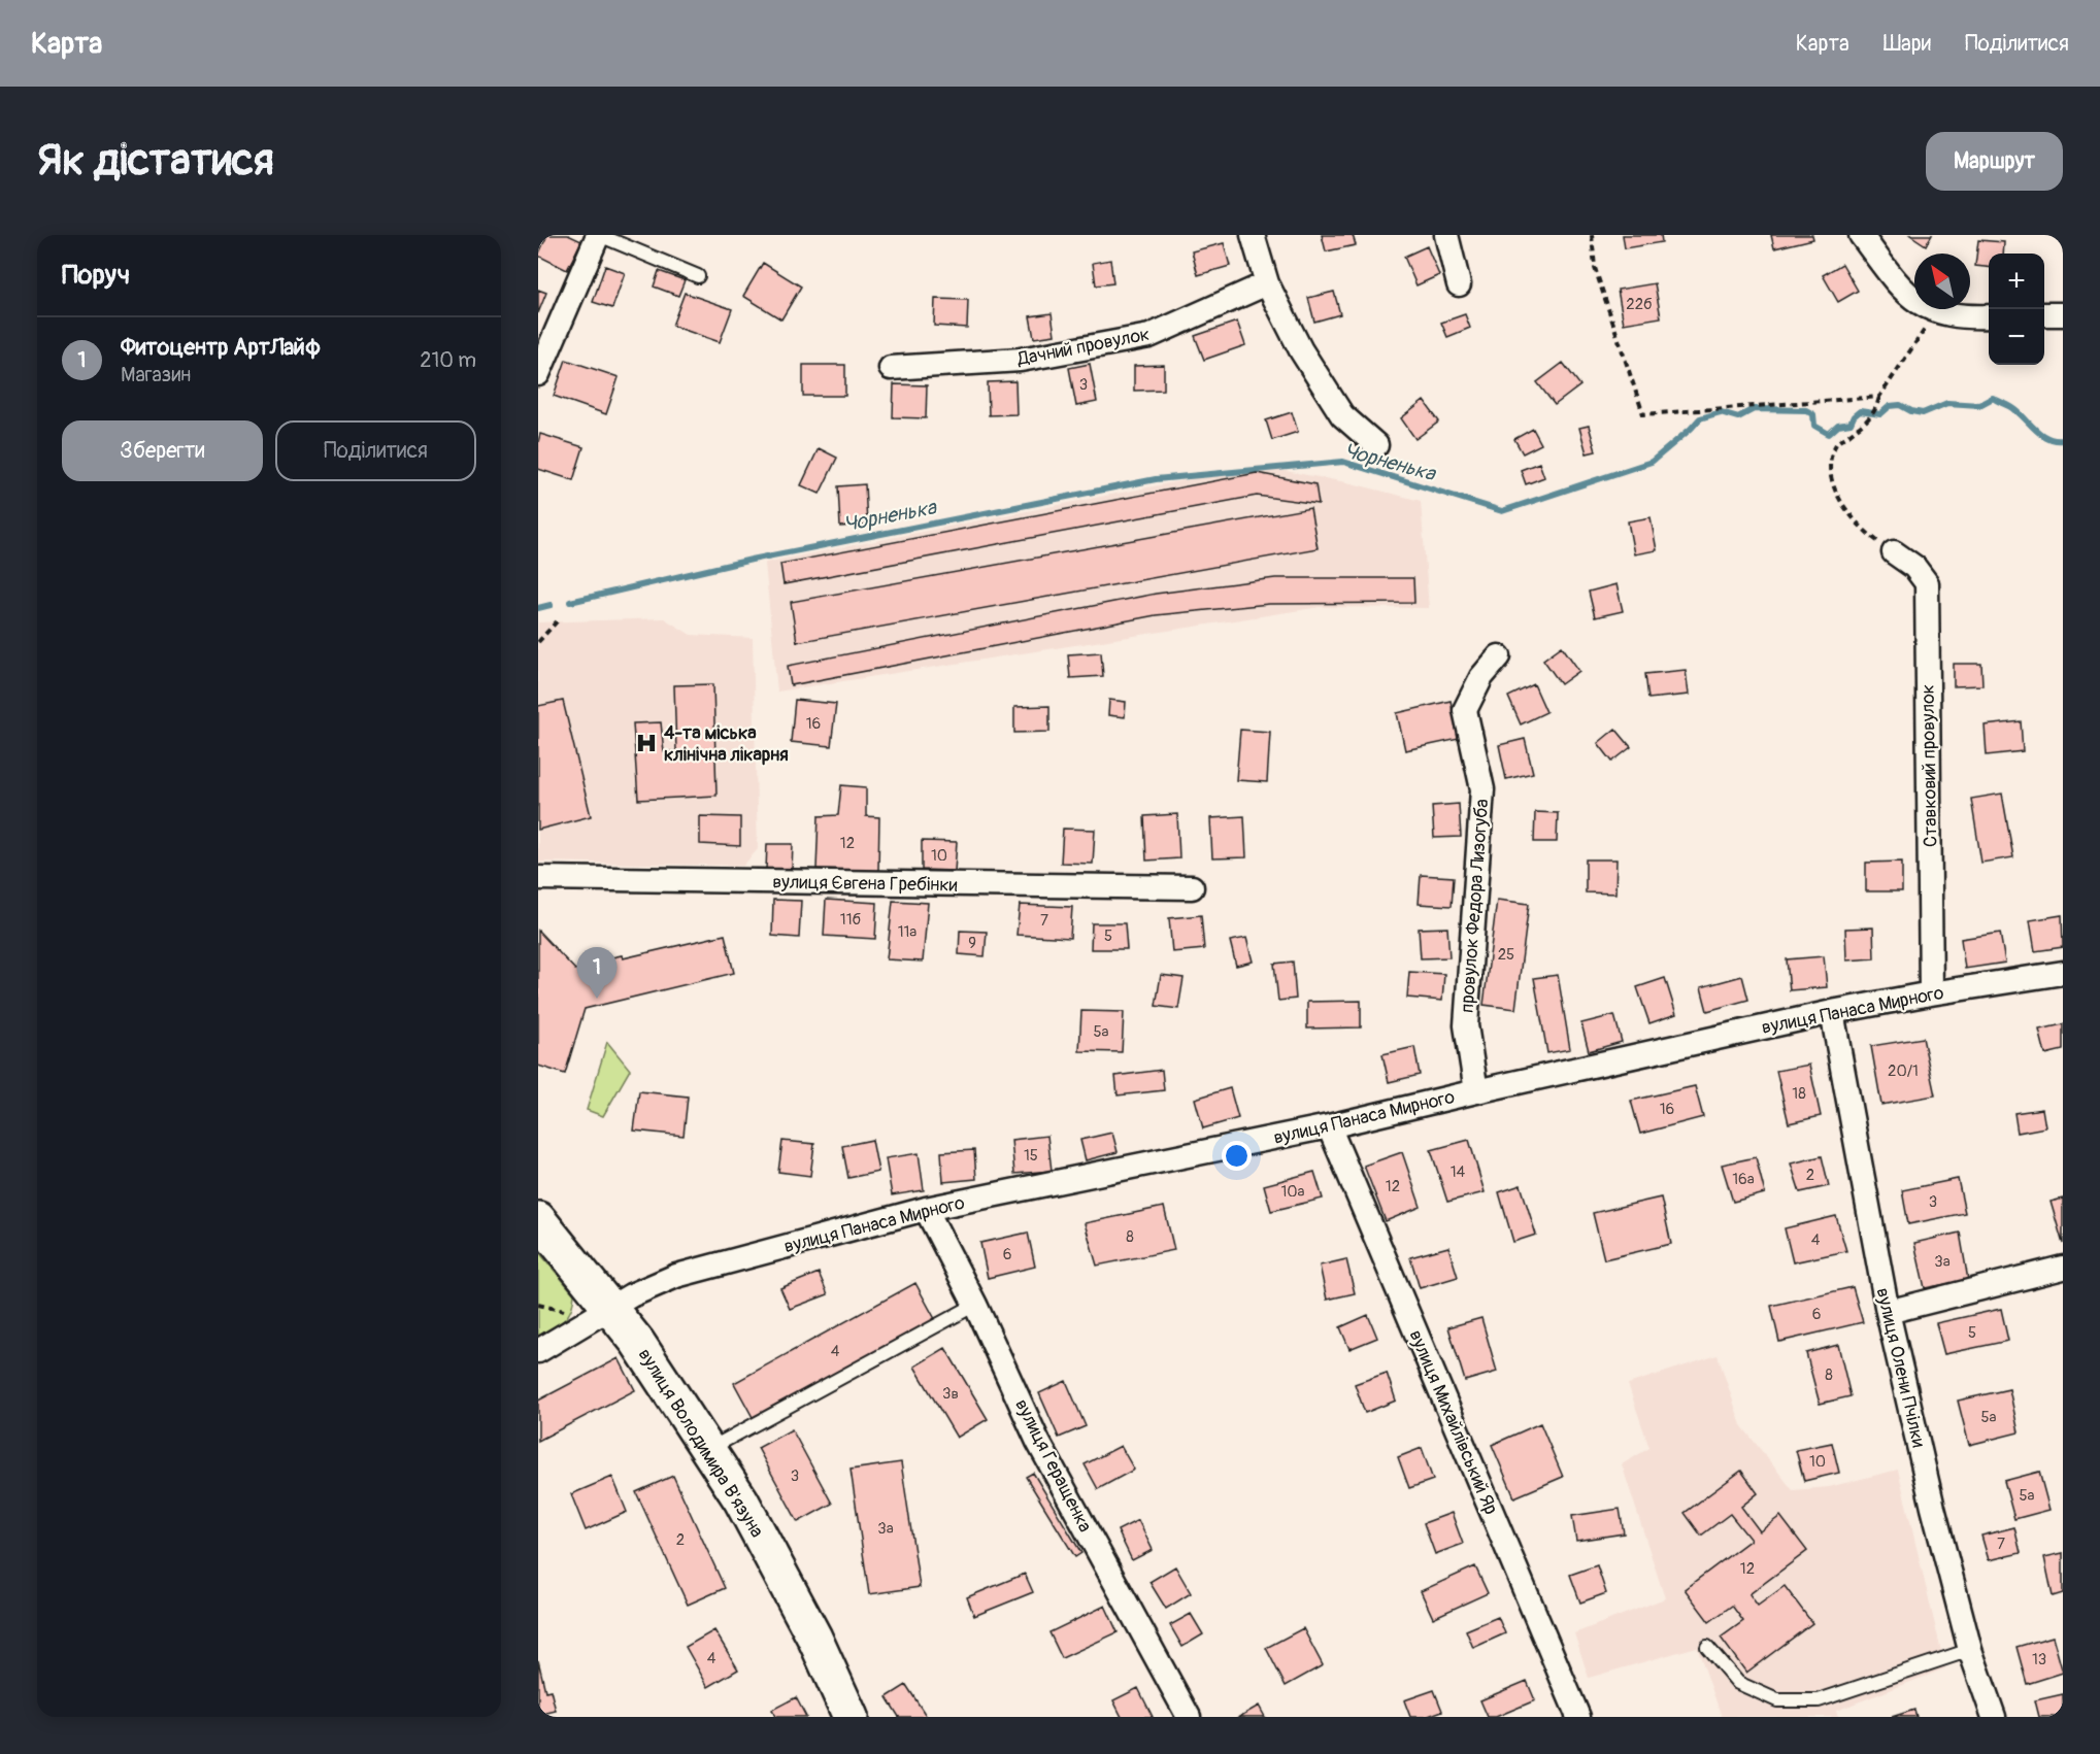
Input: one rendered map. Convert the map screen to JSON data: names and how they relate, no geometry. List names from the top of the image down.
{
  "streets": {
    "main road": ["вулиця Володимира В'язуна"],
    "street": [
      "Дачний провулок",
      "Ставковий провулок",
      "вулиця Євгена Гребінки",
      "провулок Федора Лизогуба",
      "вулиця Панаса Мирного",
      "вулиця Олени Пчілки",
      "вулиця Михайлівський Яр",
      "вулиця Геращенка"
    ]
  },
  "crossings": [
    ["Ставковий провулок", "вулиця Панаса Мирного"],
    ["провулок Федора Лизогуба", "вулиця Панаса Мирного"],
    ["вулиця Панаса Мирного", "вулиця Олени Пчілки"],
    ["вулиця Панаса Мирного", "вулиця Михайлівський Яр"],
    ["вулиця Панаса Мирного", "вулиця Володимира В'язуна"],
    ["вулиця Панаса Мирного", "вулиця Геращенка"]
  ],
  "water": ["Чорненька"],
  "places": {
    "hospital": ["4-та міська клінічна лікарня"]
  },
  "house_numbers": [
    "22б",
    "3",
    "16",
    "12",
    "10",
    "11б",
    "7",
    "11а",
    "5",
    "9",
    "25",
    "5а",
    "20/1",
    "18",
    "16",
    "15",
    "14",
    "2",
    "16а",
    "12",
    "10а",
    "3",
    "8",
    "4",
    "6",
    "3а",
    "6",
    "5",
    "4",
    "8",
    "3в",
    "5а",
    "10",
    "3",
    "5а",
    "3а",
    "2",
    "7",
    "12",
    "4",
    "13"
  ],
  "north": "top left",
  "page": {
    "header": "Карта",
    "nav": ["Карта", "Шари", "Поділитися"],
    "buttons": [
      "Маршрут",
      ["Зберегти", "Поділитися"]
    ],
    "title": "Як дістатися",
    "heading": "Поруч",
    "map_buttons": ["+", "−"],
    "list": [
      {
        "mark": "1",
        "name": "Фитоцентр АртЛайф",
        "note": "Магазин",
        "value": "210 m"
      }
    ],
    "pins": "1"
  }
}
